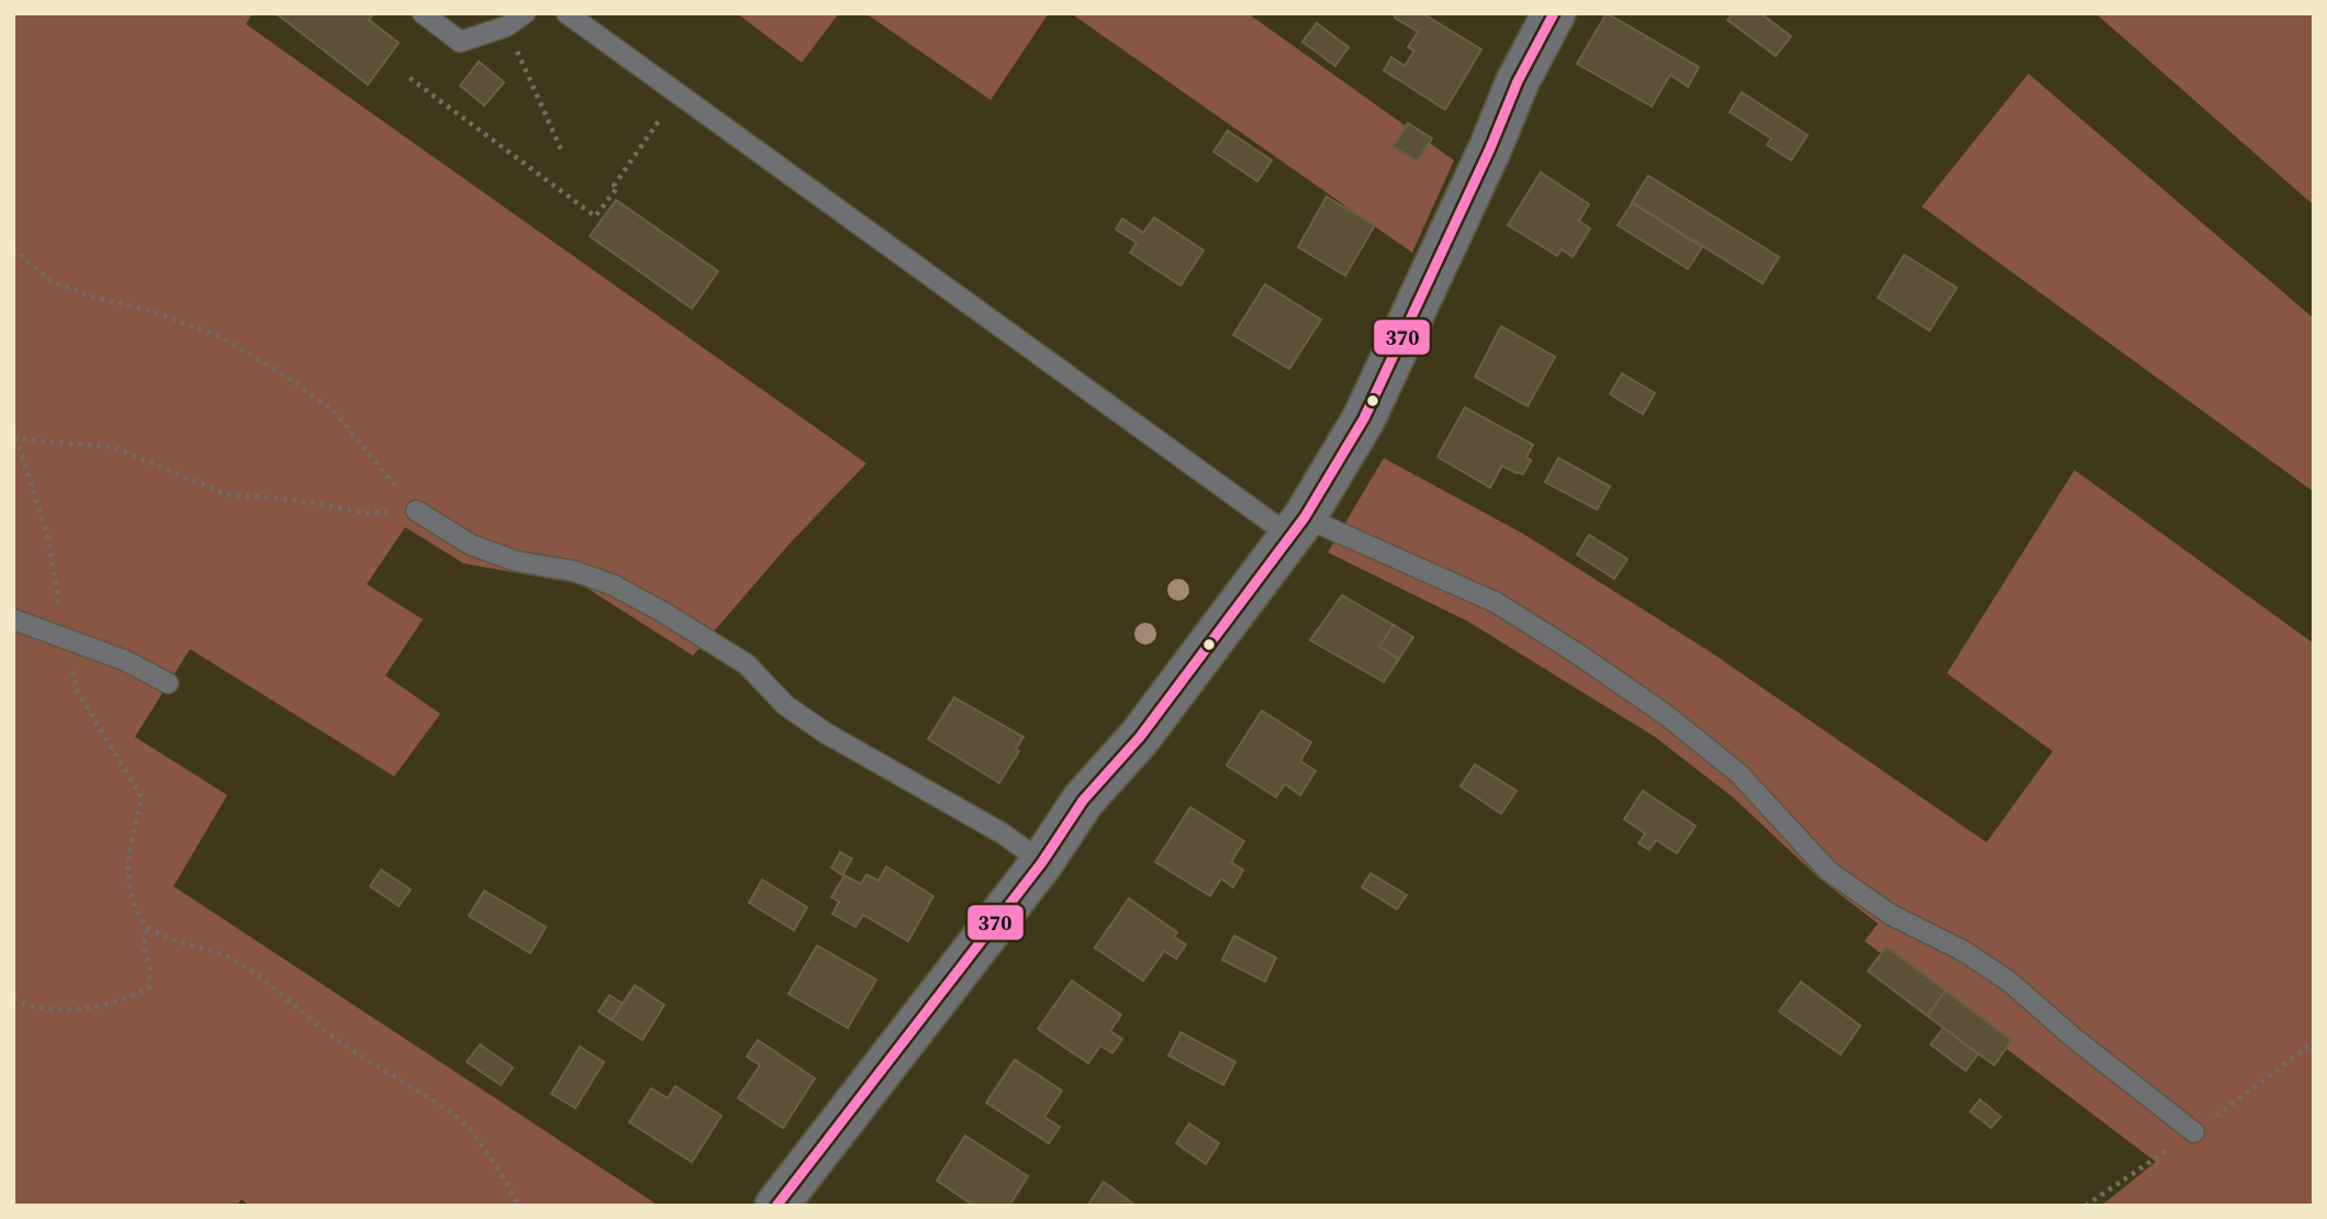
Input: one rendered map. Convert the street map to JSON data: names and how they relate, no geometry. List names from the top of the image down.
{
  "lines": ["transit line 370"]
}
